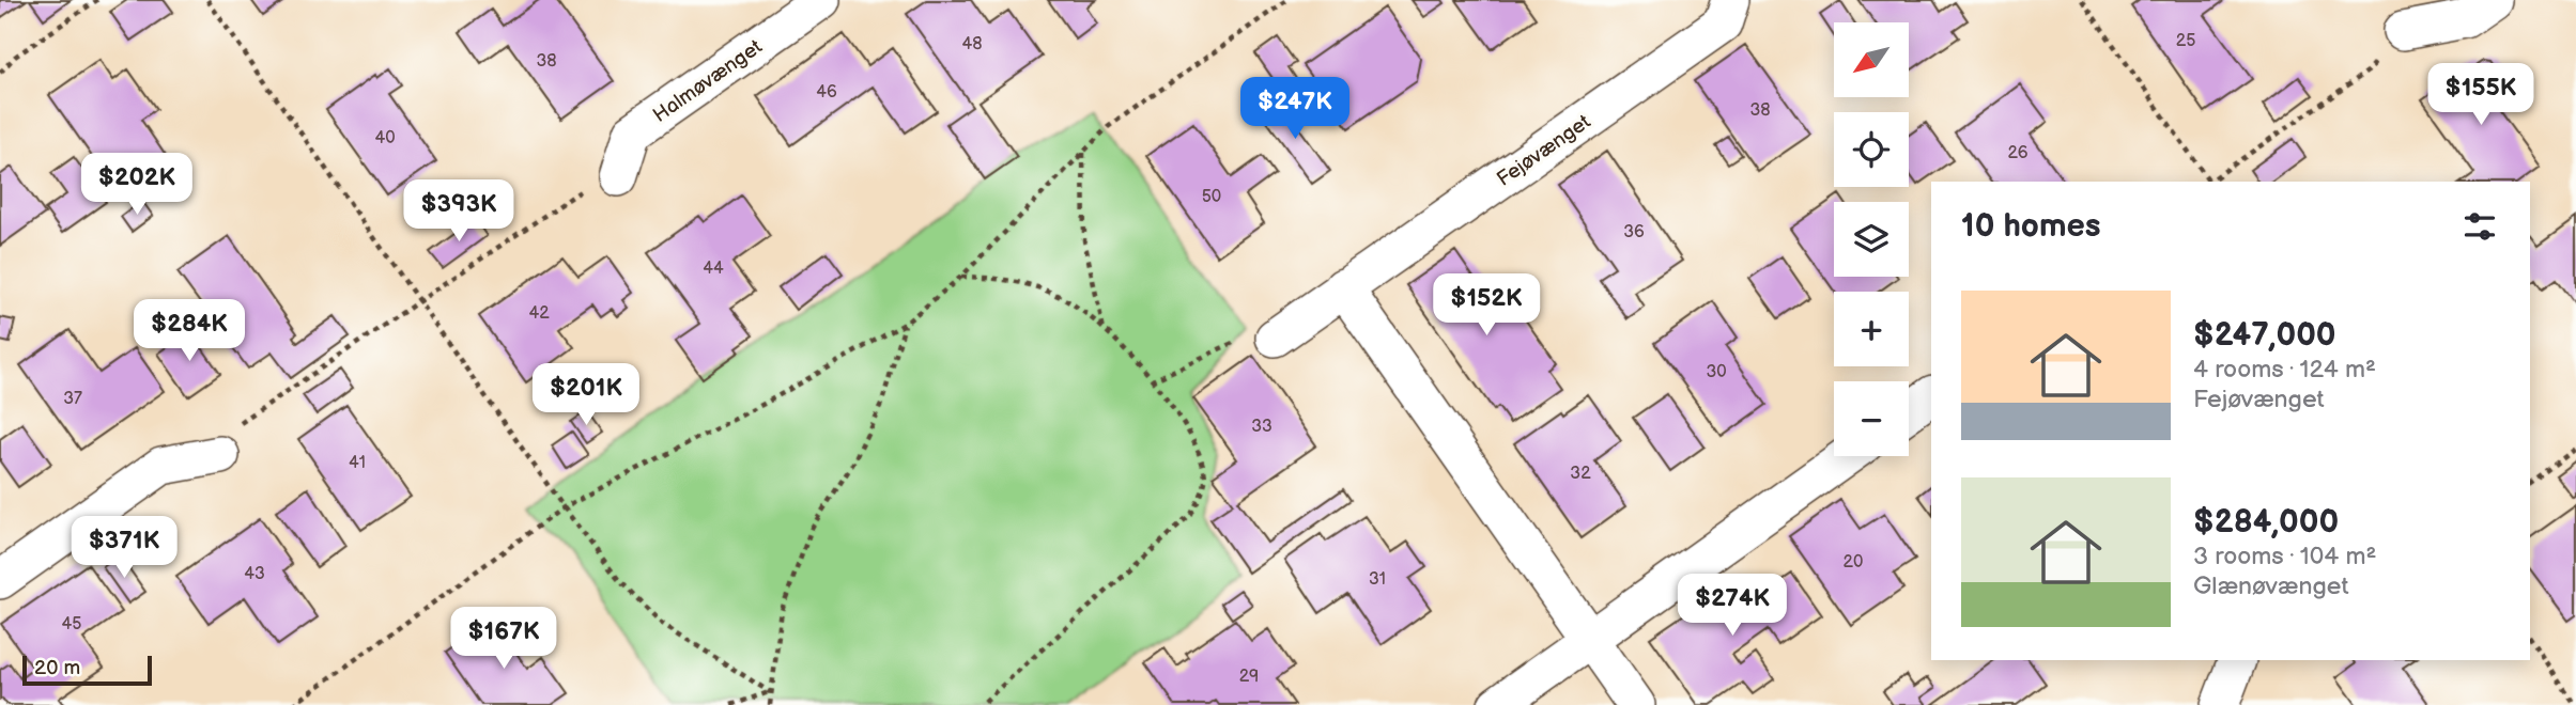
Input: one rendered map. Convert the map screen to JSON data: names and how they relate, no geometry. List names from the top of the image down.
{
  "streets": {
    "street": ["Halmøvænget", "Fejøvænget"]
  },
  "house_numbers": [
    "25",
    "48",
    "38",
    "46",
    "38",
    "40",
    "26",
    "50",
    "36",
    "44",
    "42",
    "30",
    "37",
    "33",
    "41",
    "32",
    "20",
    "43",
    "31",
    "45",
    "29"
  ],
  "scale_bar": "20 m",
  "north": "bottom left",
  "page": {
    "map_buttons": ["+", "−"],
    "price": [
      "$155K",
      "$247K",
      "$202K",
      "$393K",
      "$152K",
      "$284K",
      "$201K",
      "$371K",
      "$274K",
      "$167K"
    ],
    "heading": "10 homes",
    "list": [
      {
        "name": "$247,000",
        "note": "4 rooms · 124 m² · Fejøvænget"
      },
      {
        "name": "$284,000",
        "note": "3 rooms · 104 m² · Glænøvænget"
      }
    ],
    "scale": "20 m"
  }
}
